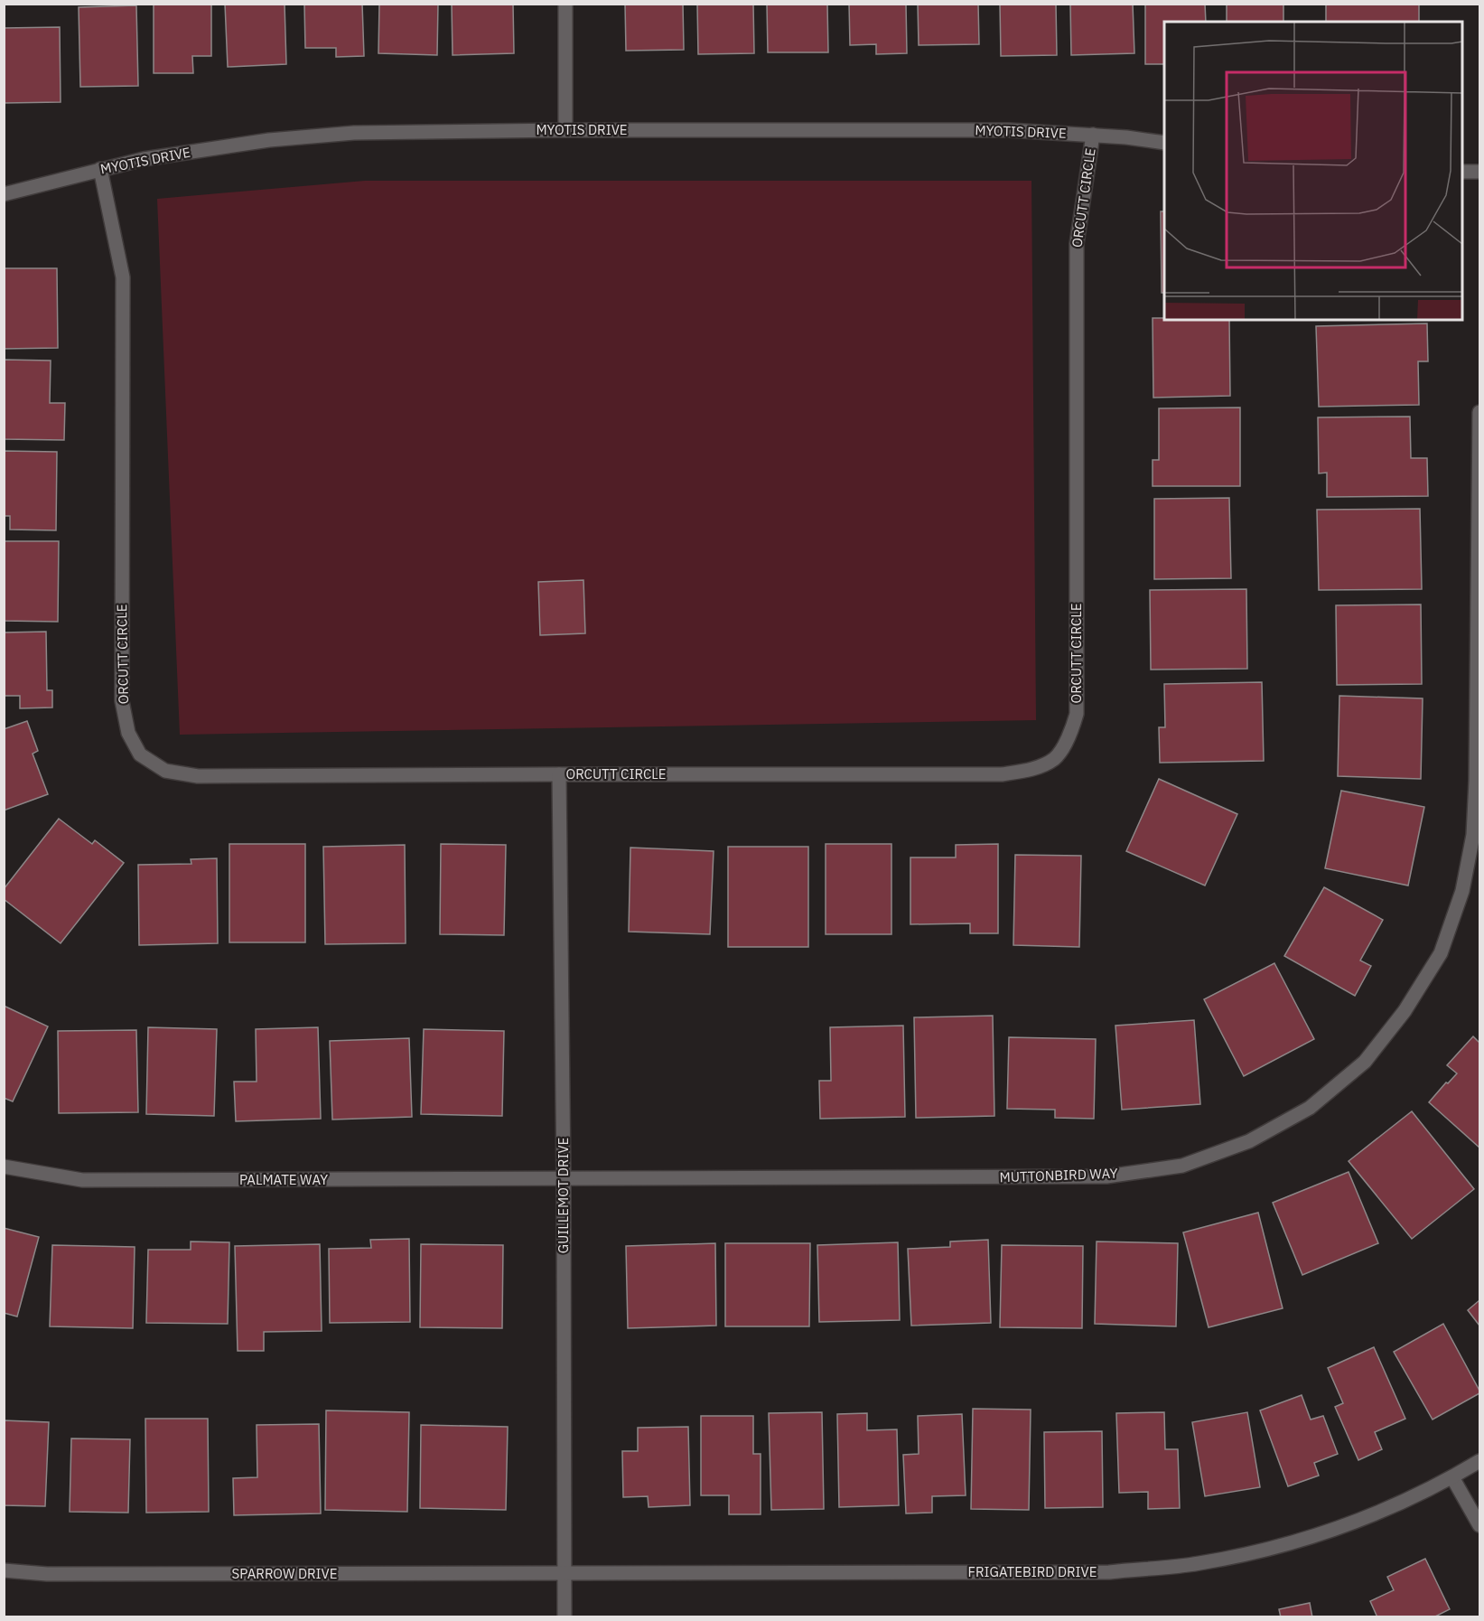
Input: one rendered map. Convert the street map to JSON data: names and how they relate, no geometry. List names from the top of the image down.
{
  "streets": {
    "street": [
      "MYOTIS DRIVE",
      "ORCUTT CIRCLE",
      "MUTTONBIRD WAY",
      "PALMATE WAY",
      "GUILLEMOT DRIVE",
      "FRIGATEBIRD DRIVE",
      "SPARROW DRIVE"
    ]
  },
  "crossings": [
    ["MYOTIS DRIVE", "ORCUTT CIRCLE"],
    ["ORCUTT CIRCLE", "GUILLEMOT DRIVE"],
    ["MUTTONBIRD WAY", "PALMATE WAY"],
    ["MUTTONBIRD WAY", "GUILLEMOT DRIVE"],
    ["PALMATE WAY", "GUILLEMOT DRIVE"],
    ["GUILLEMOT DRIVE", "FRIGATEBIRD DRIVE"],
    ["GUILLEMOT DRIVE", "SPARROW DRIVE"],
    ["FRIGATEBIRD DRIVE", "SPARROW DRIVE"]
  ]
}
